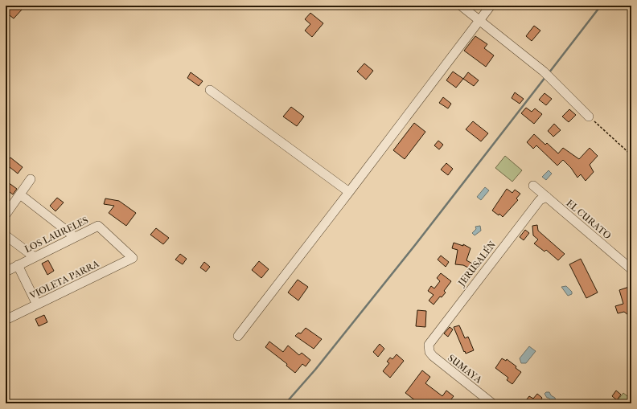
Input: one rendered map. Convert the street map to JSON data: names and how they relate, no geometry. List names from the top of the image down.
{
  "streets": {
    "street": [
      "EL CURATO",
      "LOS LAURELES",
      "JERUSALÉN",
      "VIOLETA PARRA",
      "SUMAYA"
    ]
  },
  "crossings": [
    ["EL CURATO", "JERUSALÉN"],
    ["LOS LAURELES", "VIOLETA PARRA"],
    ["JERUSALÉN", "SUMAYA"]
  ]
}
